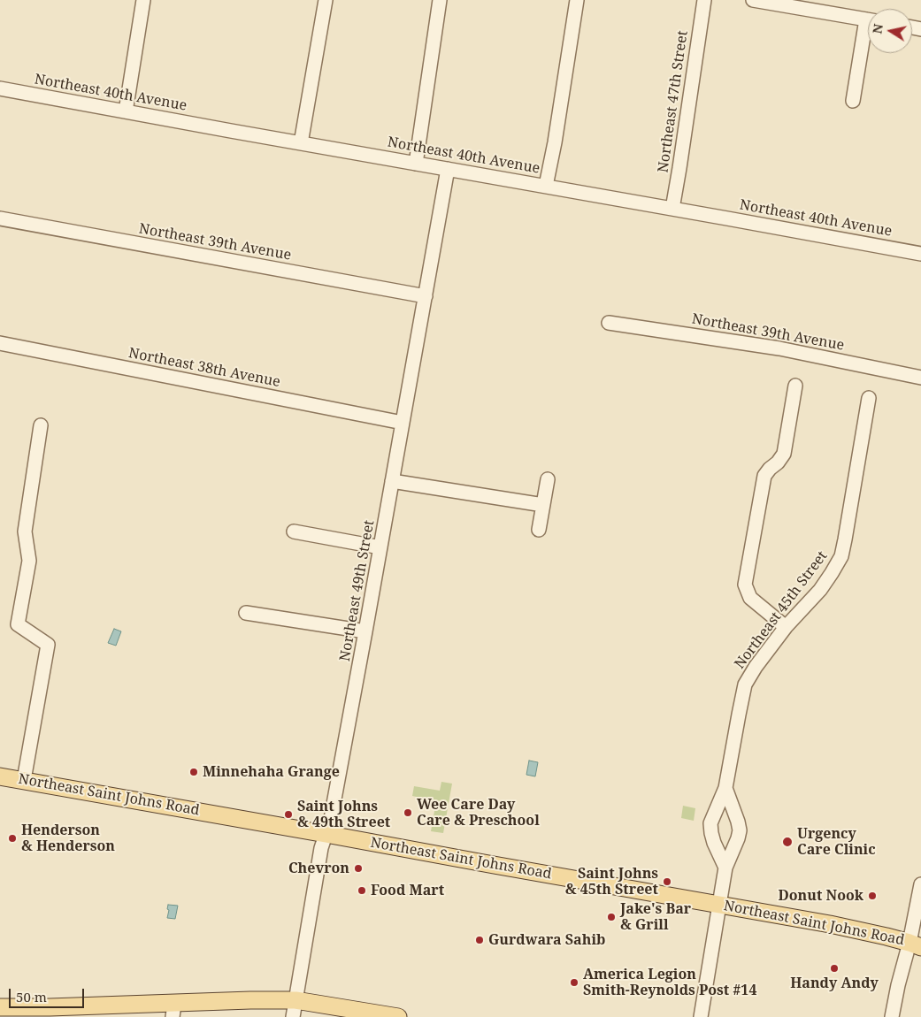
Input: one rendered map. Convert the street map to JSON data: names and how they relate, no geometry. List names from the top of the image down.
{
  "streets": {
    "main road": ["Northeast Saint Johns Road"],
    "street": [
      "Northeast 40th Avenue",
      "Northeast 47th Street",
      "Northeast 39th Avenue",
      "Northeast 38th Avenue",
      "Northeast 49th Street",
      "Northeast 45th Street"
    ]
  },
  "crossings": [
    ["Northeast 40th Avenue", "Northeast 47th Street"],
    ["Northeast 40th Avenue", "Northeast 49th Street"],
    ["Northeast 39th Avenue", "Northeast 49th Street"],
    ["Northeast 38th Avenue", "Northeast 49th Street"],
    ["Northeast 49th Street", "Northeast Saint Johns Road"],
    ["Northeast 45th Street", "Northeast Saint Johns Road"]
  ],
  "places": [
    "Minnehaha Grange",
    "Wee Care Day Care & Preschool",
    "Saint Johns & 49th Street",
    "Henderson & Henderson",
    "Urgency Care Clinic",
    "Chevron",
    "Saint Johns & 45th Street",
    "Food Mart",
    "Donut Nook",
    "Jake's Bar & Grill",
    "Gurdwara Sahib",
    "Handy Andy",
    "America Legion Smith-Reynolds Post #14"
  ],
  "scale_bar": "50 m",
  "north": "left"
}
